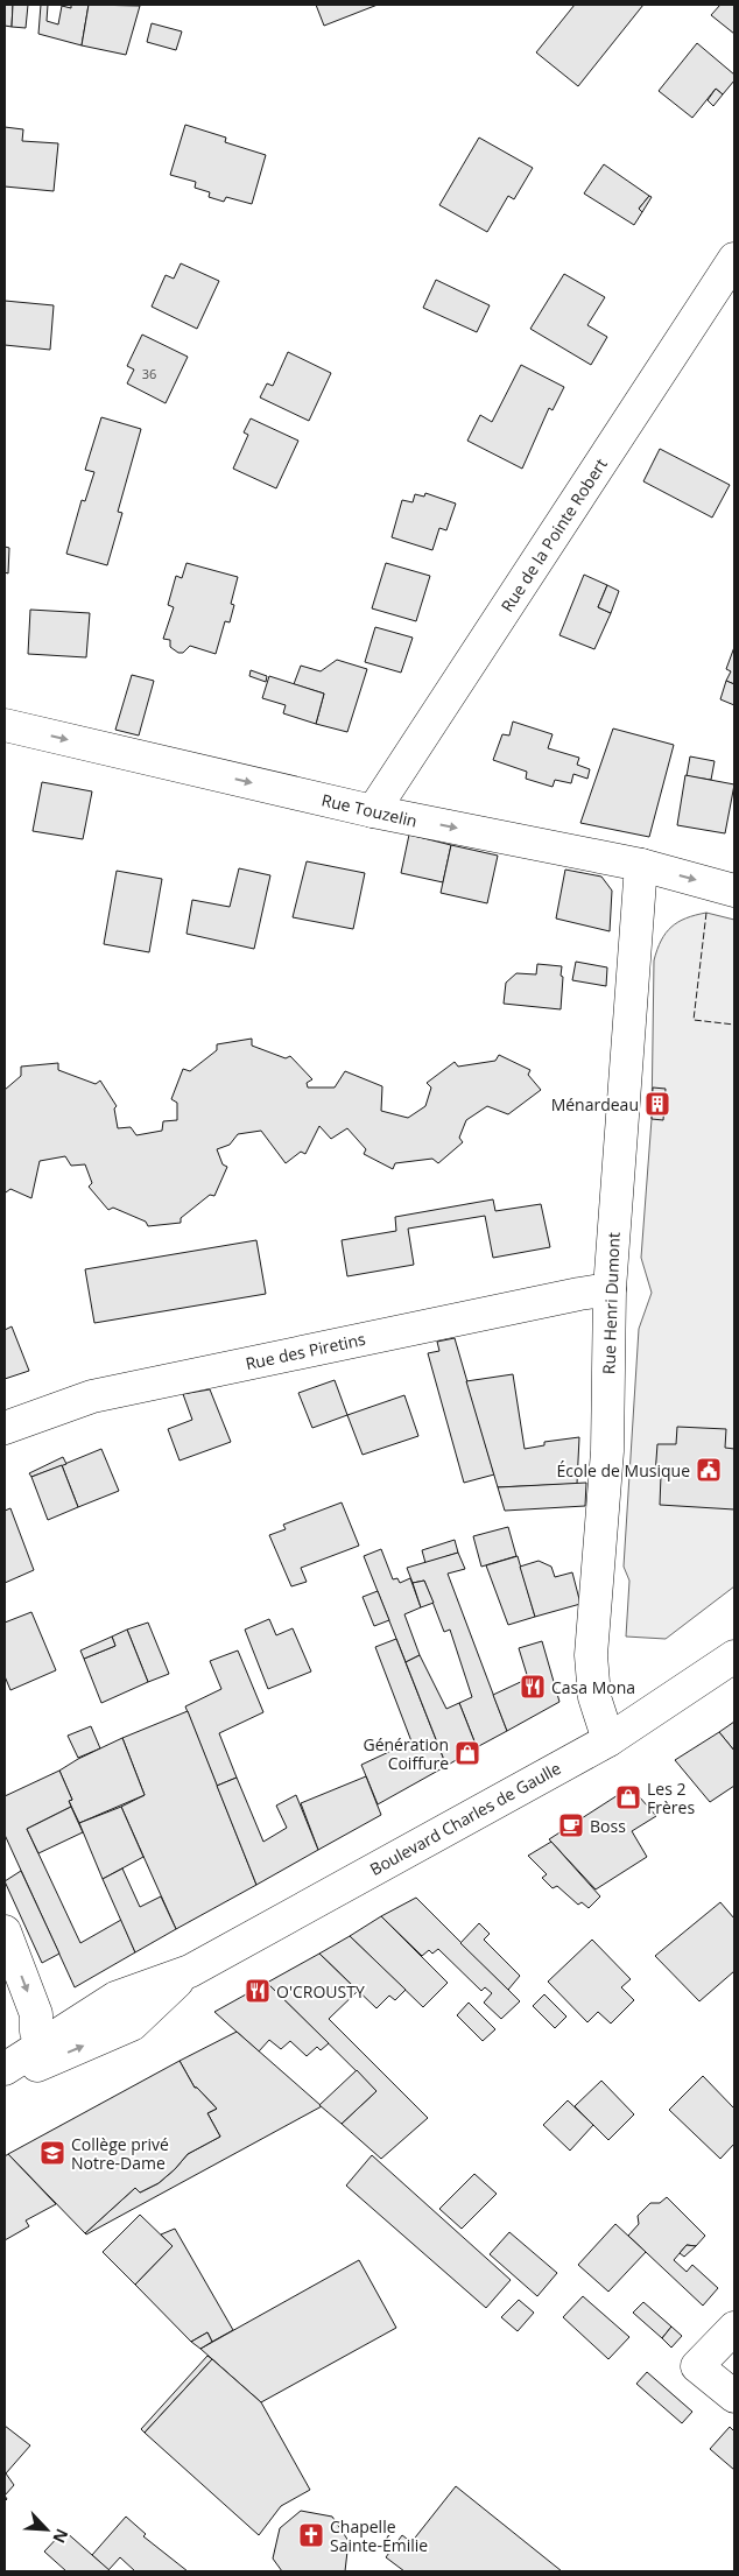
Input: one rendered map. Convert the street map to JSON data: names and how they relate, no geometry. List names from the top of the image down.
{
  "streets": {
    "street": [
      "Rue de la Pointe Robert",
      "Rue Touzelin",
      "Rue Henri Dumont",
      "Rue des Piretins",
      "Boulevard Charles de Gaulle"
    ]
  },
  "crossings": [
    ["Rue de la Pointe Robert", "Rue Touzelin"],
    ["Rue Touzelin", "Rue Henri Dumont"],
    ["Rue Henri Dumont", "Rue des Piretins"],
    ["Rue Henri Dumont", "Boulevard Charles de Gaulle"]
  ],
  "one_way": ["Rue Touzelin"],
  "places": {
    "building": ["Ménardeau"],
    "public building": ["École de Musique"],
    "restaurant": ["Casa Mona", "O'CROUSTY"],
    "shop": ["Génération Coiffure", "Les 2 Frères"],
    "cafe": ["Boss"],
    "school or university": ["Collège privé Notre-Dame"],
    "church": ["Chapelle Sainte-Émilie"]
  },
  "house_numbers": ["36"],
  "north": "bottom right"
}
